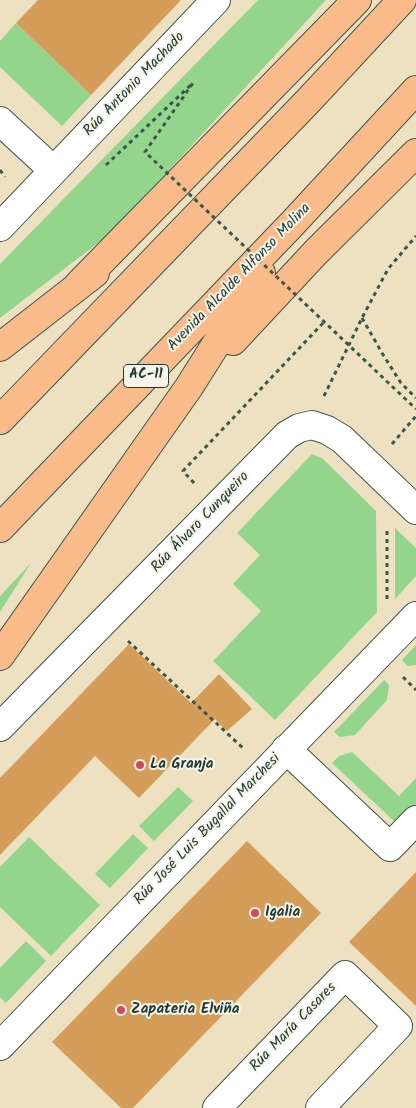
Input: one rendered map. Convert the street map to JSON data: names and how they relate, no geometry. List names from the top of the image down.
{
  "streets": {
    "highway": ["Avenida Alcalde Alfonso Molina", "AC-11"],
    "street": [
      "Rúa Antonio Machado",
      "Rúa Álvaro Cunqueiro",
      "Rúa José Luis Bugallal Marchesi",
      "Rúa María Casares"
    ]
  },
  "places": ["La Granja", "Igalia", "Zapateria Elviña"]
}
